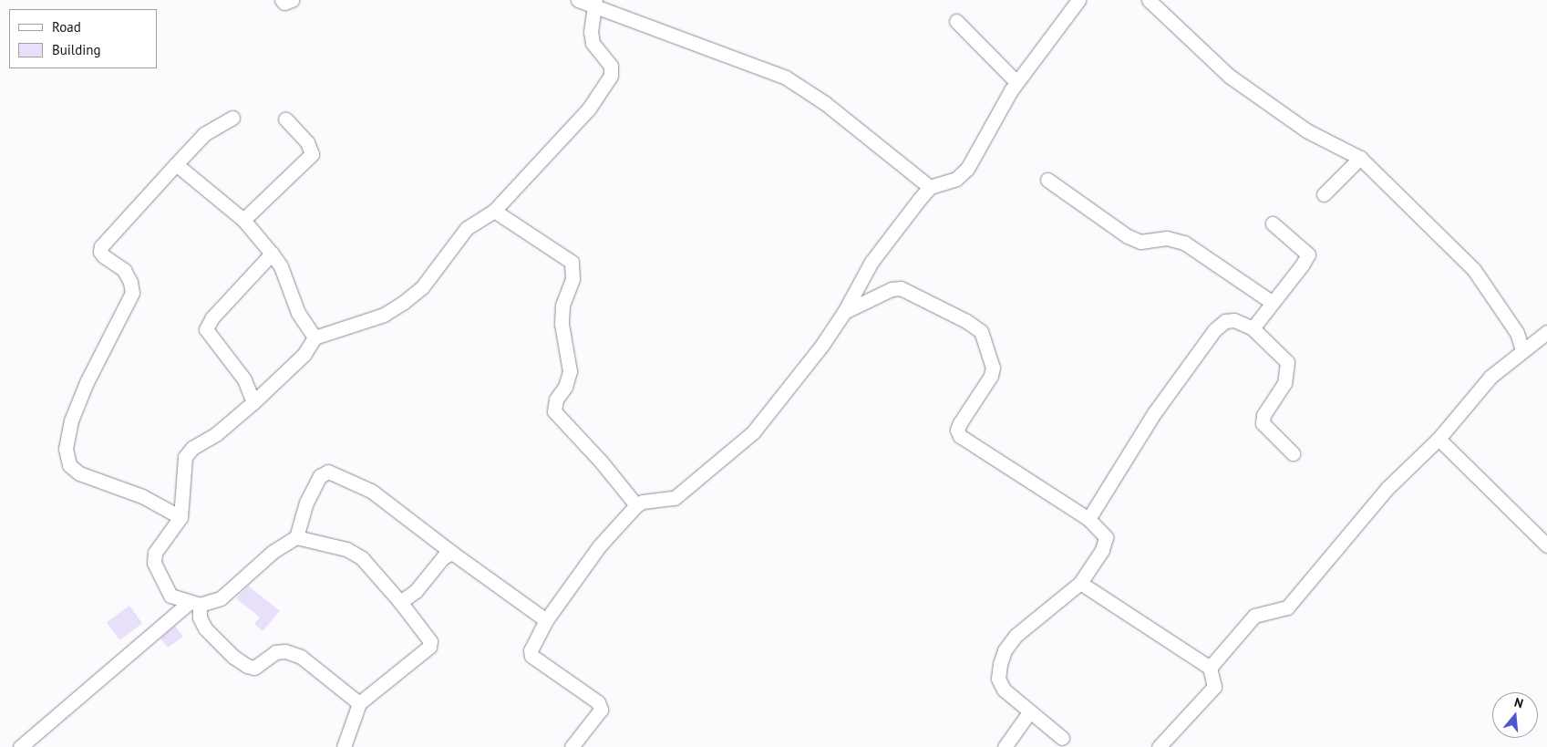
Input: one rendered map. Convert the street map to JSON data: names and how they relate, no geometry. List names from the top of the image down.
{
  "legend": ["Road", "Building"],
  "north": "top"
}
